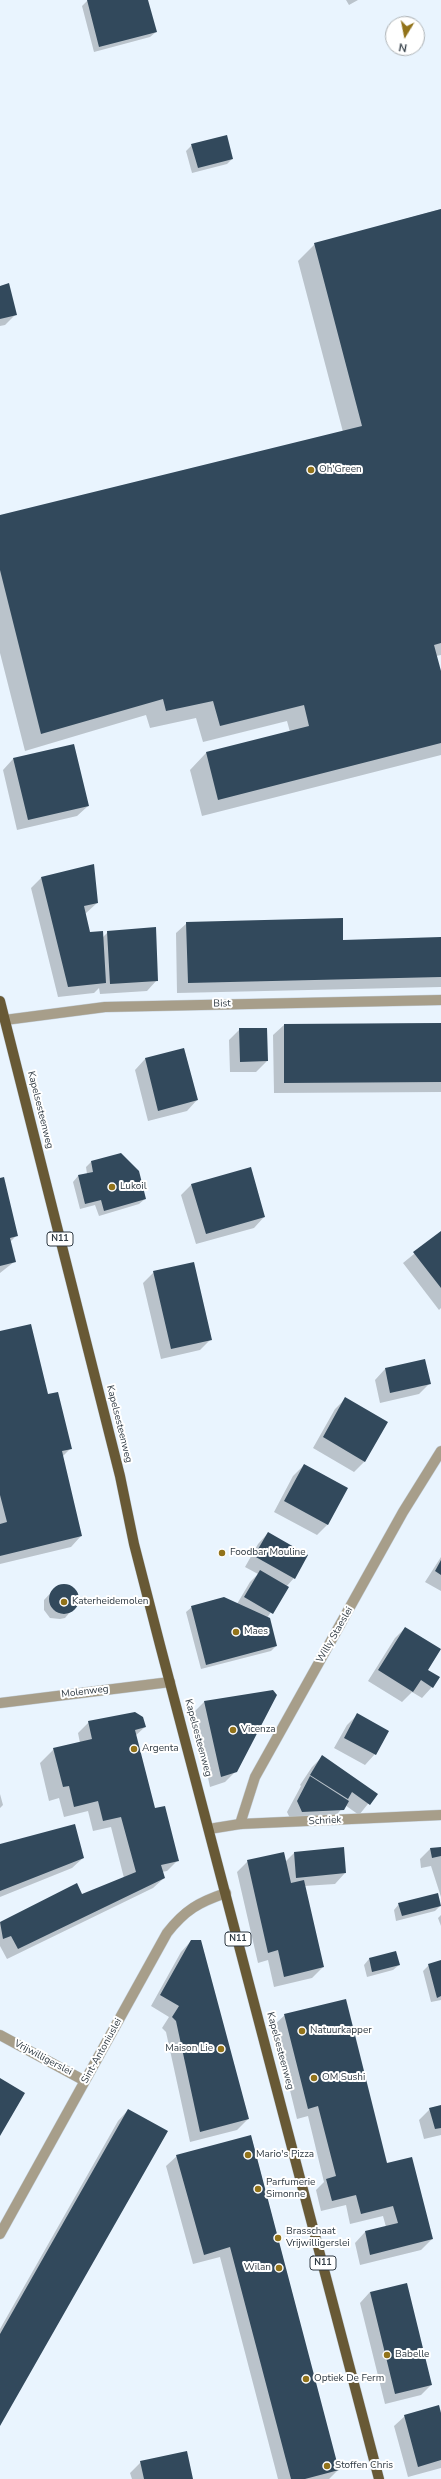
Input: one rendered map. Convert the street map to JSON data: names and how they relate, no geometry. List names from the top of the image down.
{
  "streets": {
    "main road": ["Kapelsesteenweg", "N11"],
    "street": [
      "Bist",
      "Willy Staeslei",
      "Molenweg",
      "Schriek",
      "Sint-Antoniuslei",
      "Vrijwilligerslei"
    ]
  },
  "crossings": [
    ["Bist", "Kapelsesteenweg"],
    ["Kapelsesteenweg", "Molenweg"],
    ["Kapelsesteenweg", "Schriek"],
    ["Kapelsesteenweg", "Sint-Antoniuslei"],
    ["Willy Staeslei", "Schriek"],
    ["Sint-Antoniuslei", "Vrijwilligerslei"]
  ],
  "places": [
    "Oh'Green",
    "Lukoil",
    "Foodbar Mouline",
    "Katerheidemolen",
    "Maes",
    "Vicenza",
    "Argenta",
    "Natuurkapper",
    "Maison Lie",
    "OM Sushi",
    "Mario's Pizza",
    "Parfumerie Simonne",
    "Brasschaat Vrijwilligerslei",
    "Wilan",
    "Babelle",
    "Optiek De Ferm",
    "Stoffen Chris"
  ],
  "north": "bottom"
}
